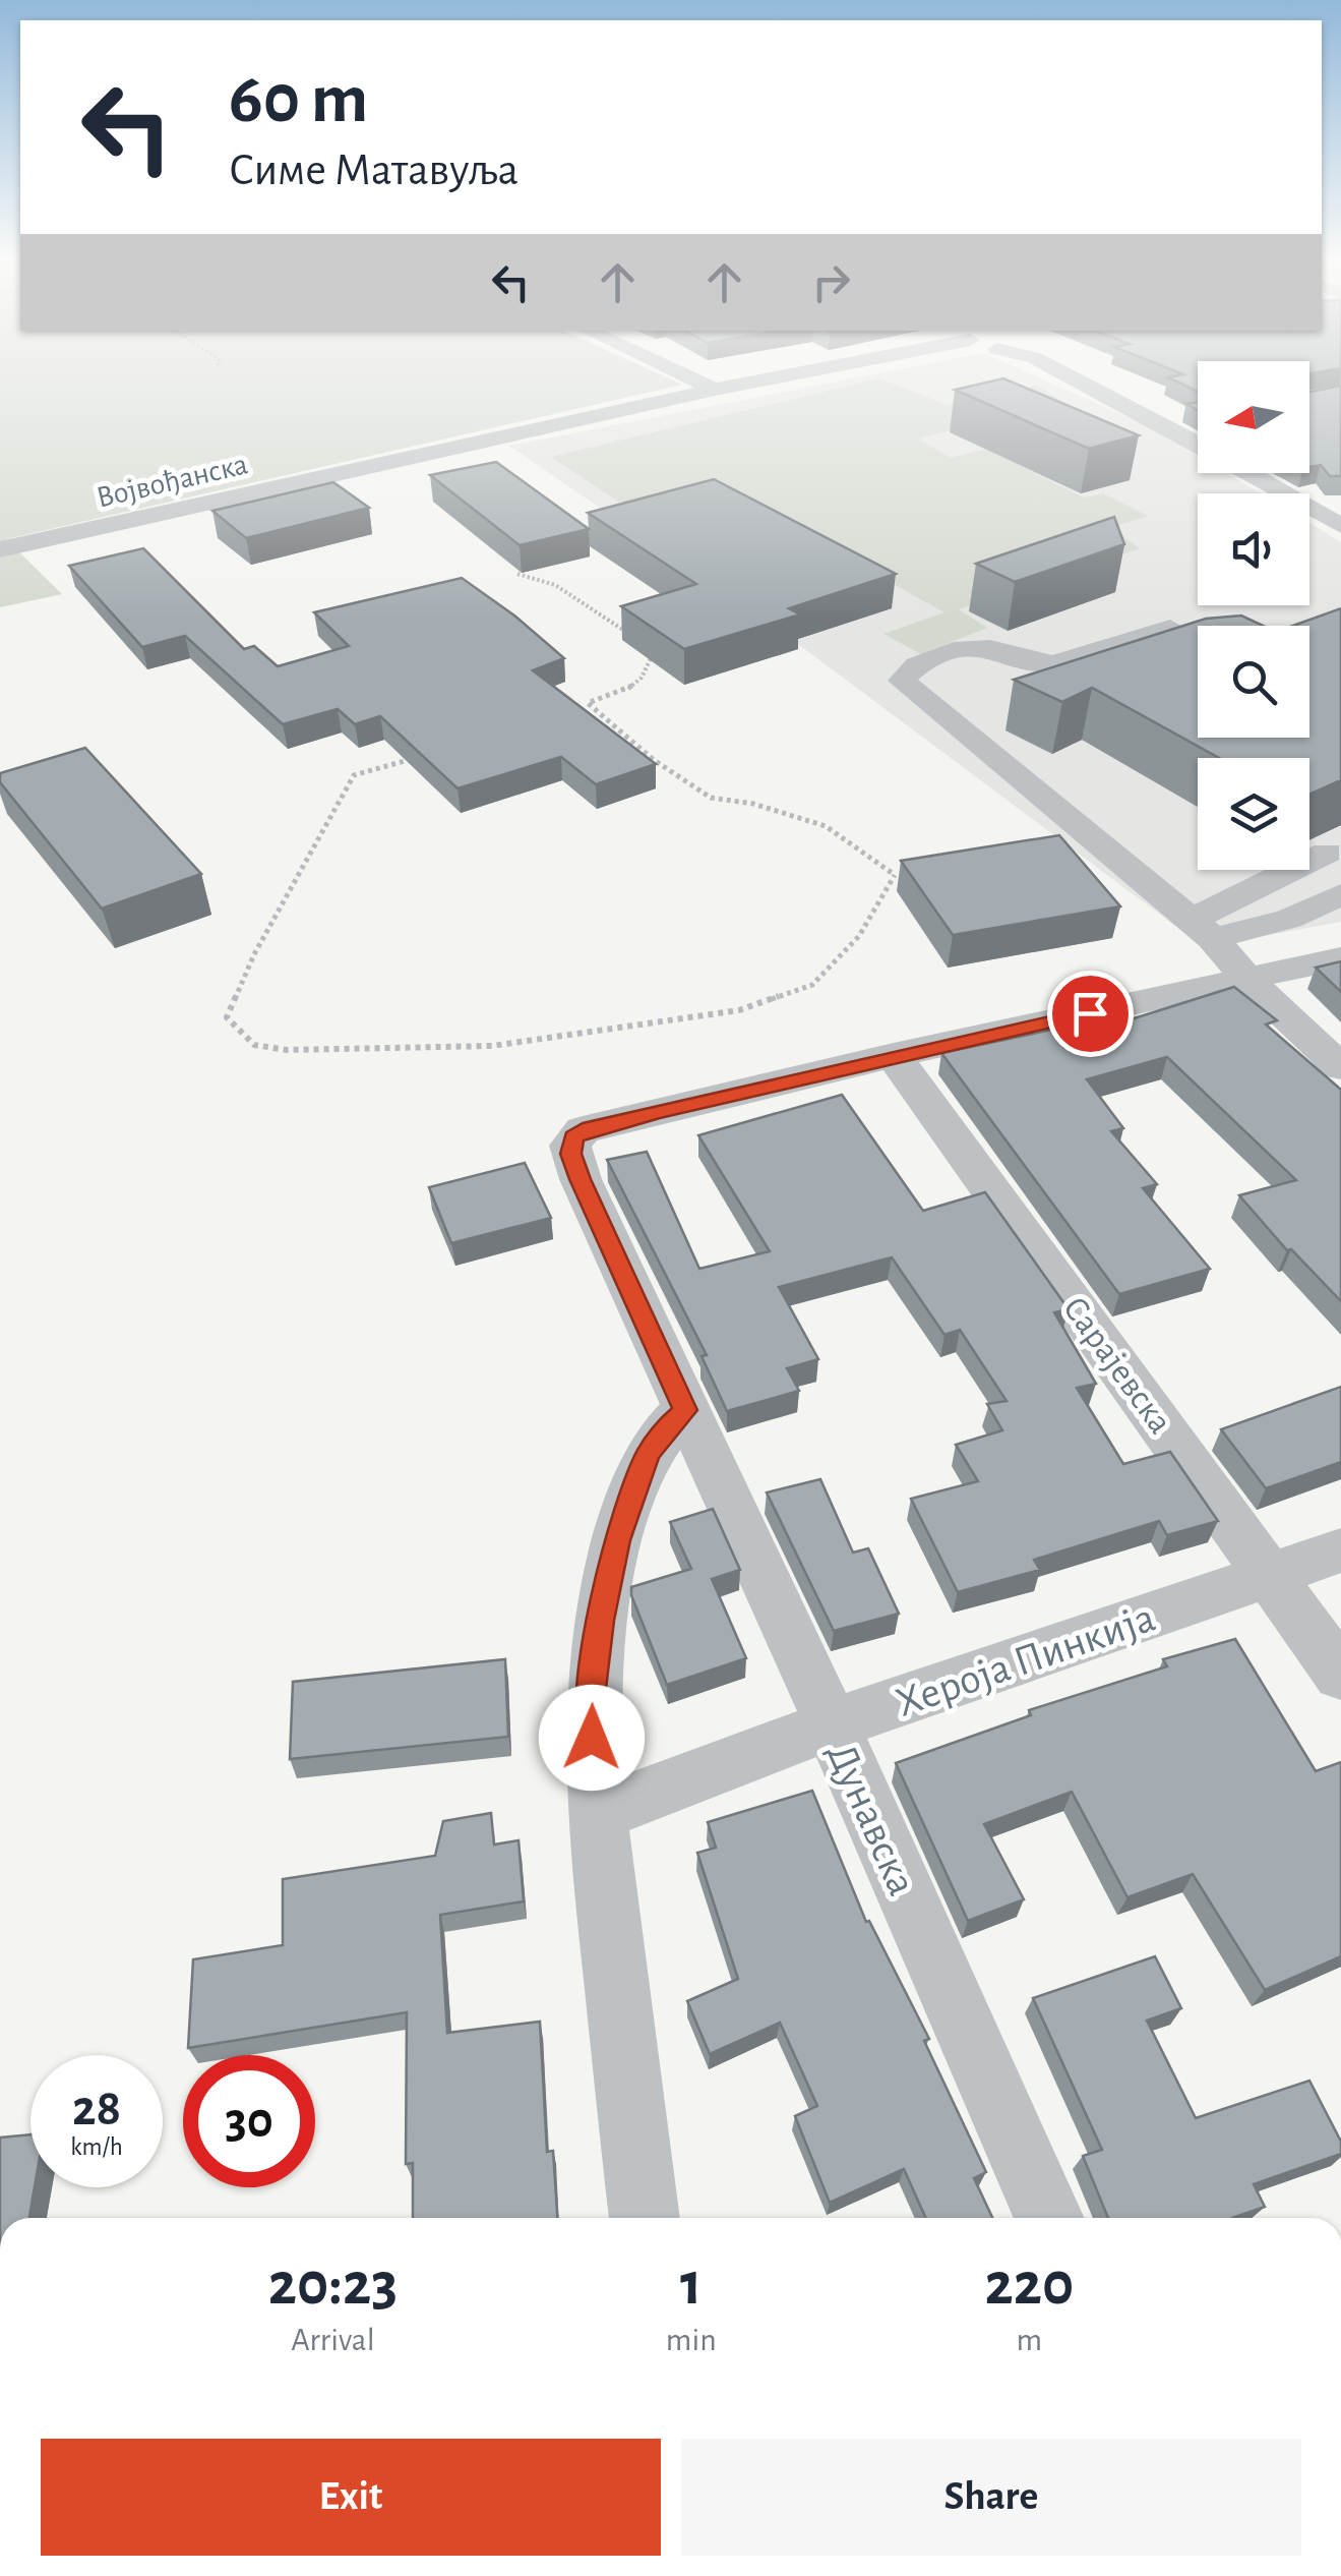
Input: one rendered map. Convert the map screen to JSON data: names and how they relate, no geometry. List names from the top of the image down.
{
  "streets": {
    "street": [
      "Војвођанска",
      "Сарајевска",
      "Хероја Пинкија",
      "Дунавска"
    ]
  },
  "crossings": [
    ["Сарајевска", "Хероја Пинкија"],
    ["Сарајевска", "Дунавска"],
    ["Хероја Пинкија", "Дунавска"]
  ],
  "north": "left",
  "page": {
    "turn": ["60 m", "Симе Матавуља"],
    "speed": "28 km/h",
    "limit": "30",
    "eta": [
      "20:23",
      "Arrival",
      "1",
      "min",
      "220",
      "m"
    ],
    "buttons": ["Exit", "Share"]
  }
}
